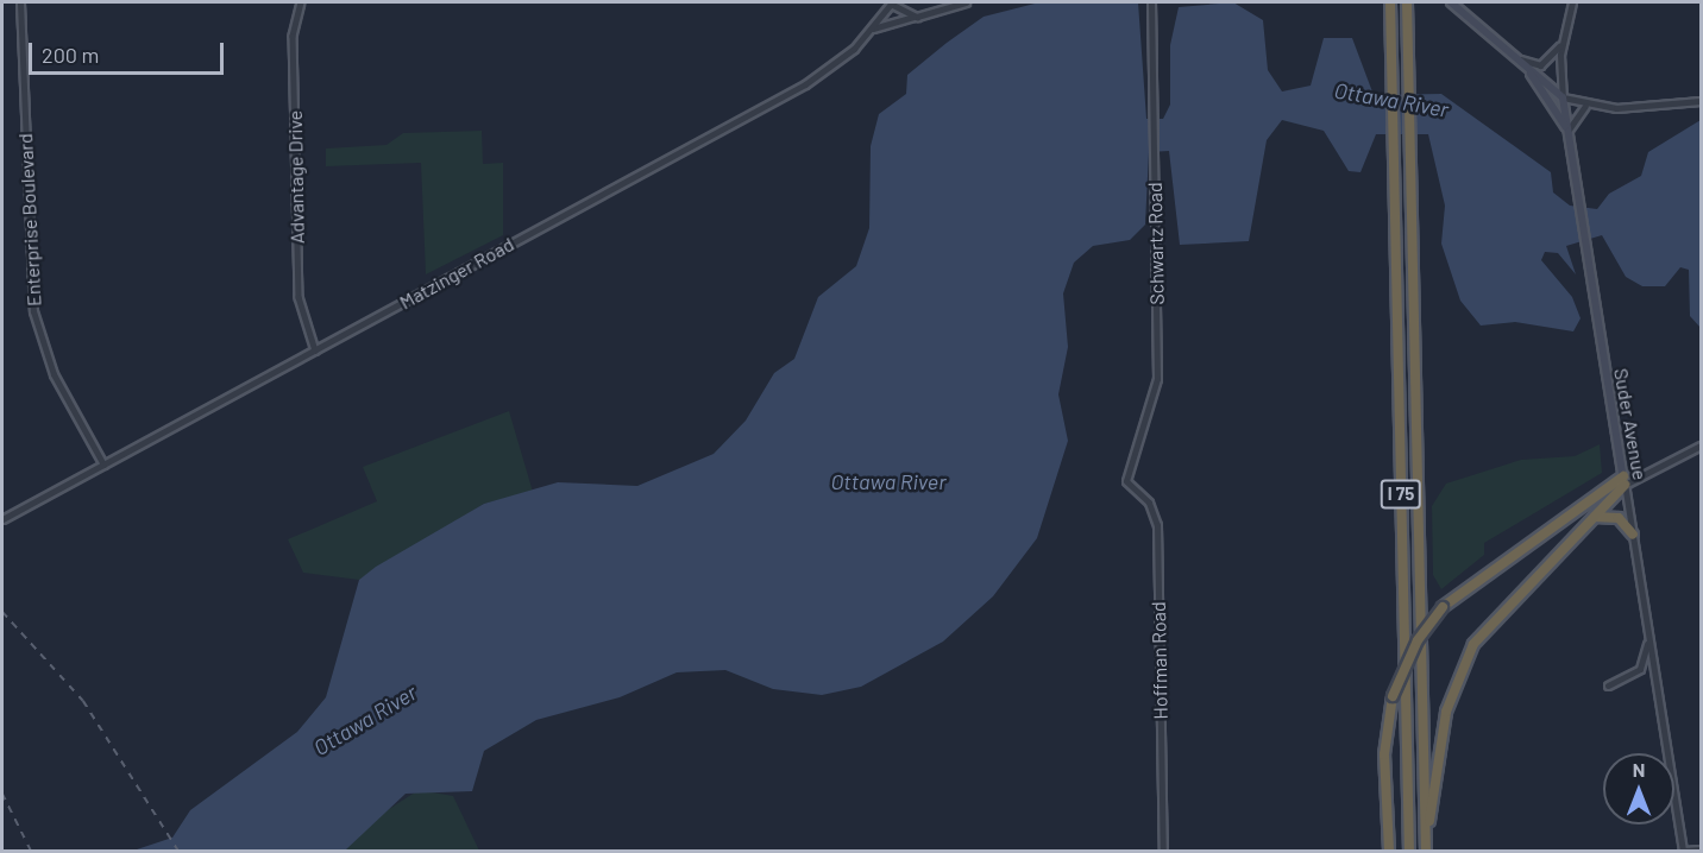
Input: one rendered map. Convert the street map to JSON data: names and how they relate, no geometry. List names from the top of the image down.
{
  "streets": {
    "highway": ["I 75"],
    "main road": ["Suder Avenue"],
    "street": [
      "Advantage Drive",
      "Enterprise Boulevard",
      "Schwartz Road",
      "Matzinger Road",
      "Hoffman Road"
    ]
  },
  "crossings": [
    ["Advantage Drive", "Matzinger Road"],
    ["Enterprise Boulevard", "Matzinger Road"],
    ["Schwartz Road", "Hoffman Road"]
  ],
  "water": ["Ottawa River"],
  "scale_bar": "200 m",
  "north": "top"
}
